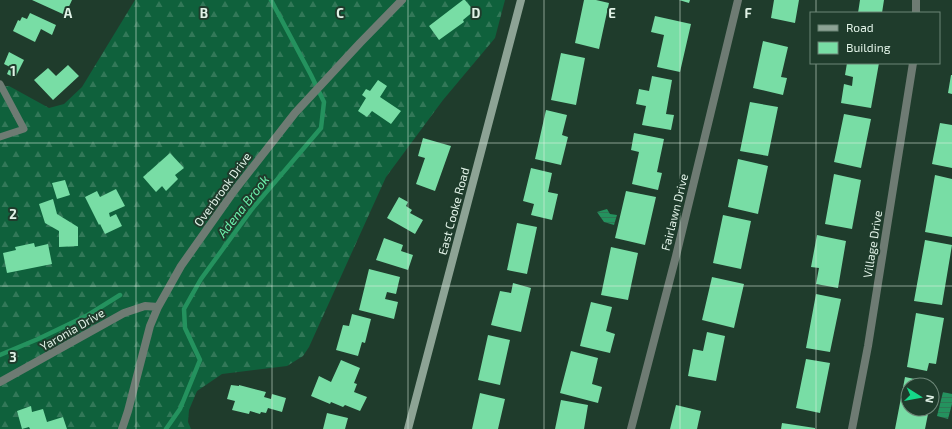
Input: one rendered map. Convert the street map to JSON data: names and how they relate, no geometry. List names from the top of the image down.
{
  "streets": {
    "main road": ["East Cooke Road"],
    "street": [
      "Overbrook Drive",
      "Fairlawn Drive",
      "Village Drive",
      "Yaronia Drive"
    ]
  },
  "crossings": [
    ["Overbrook Drive", "Yaronia Drive"]
  ],
  "water": ["Adena Brook"],
  "legend": ["Road", "Building"],
  "north": "right",
  "grid": {
    "columns": [
      "A",
      "B",
      "C",
      "D",
      "E",
      "F"
    ],
    "rows": ["1", "2", "3"]
  }
}
